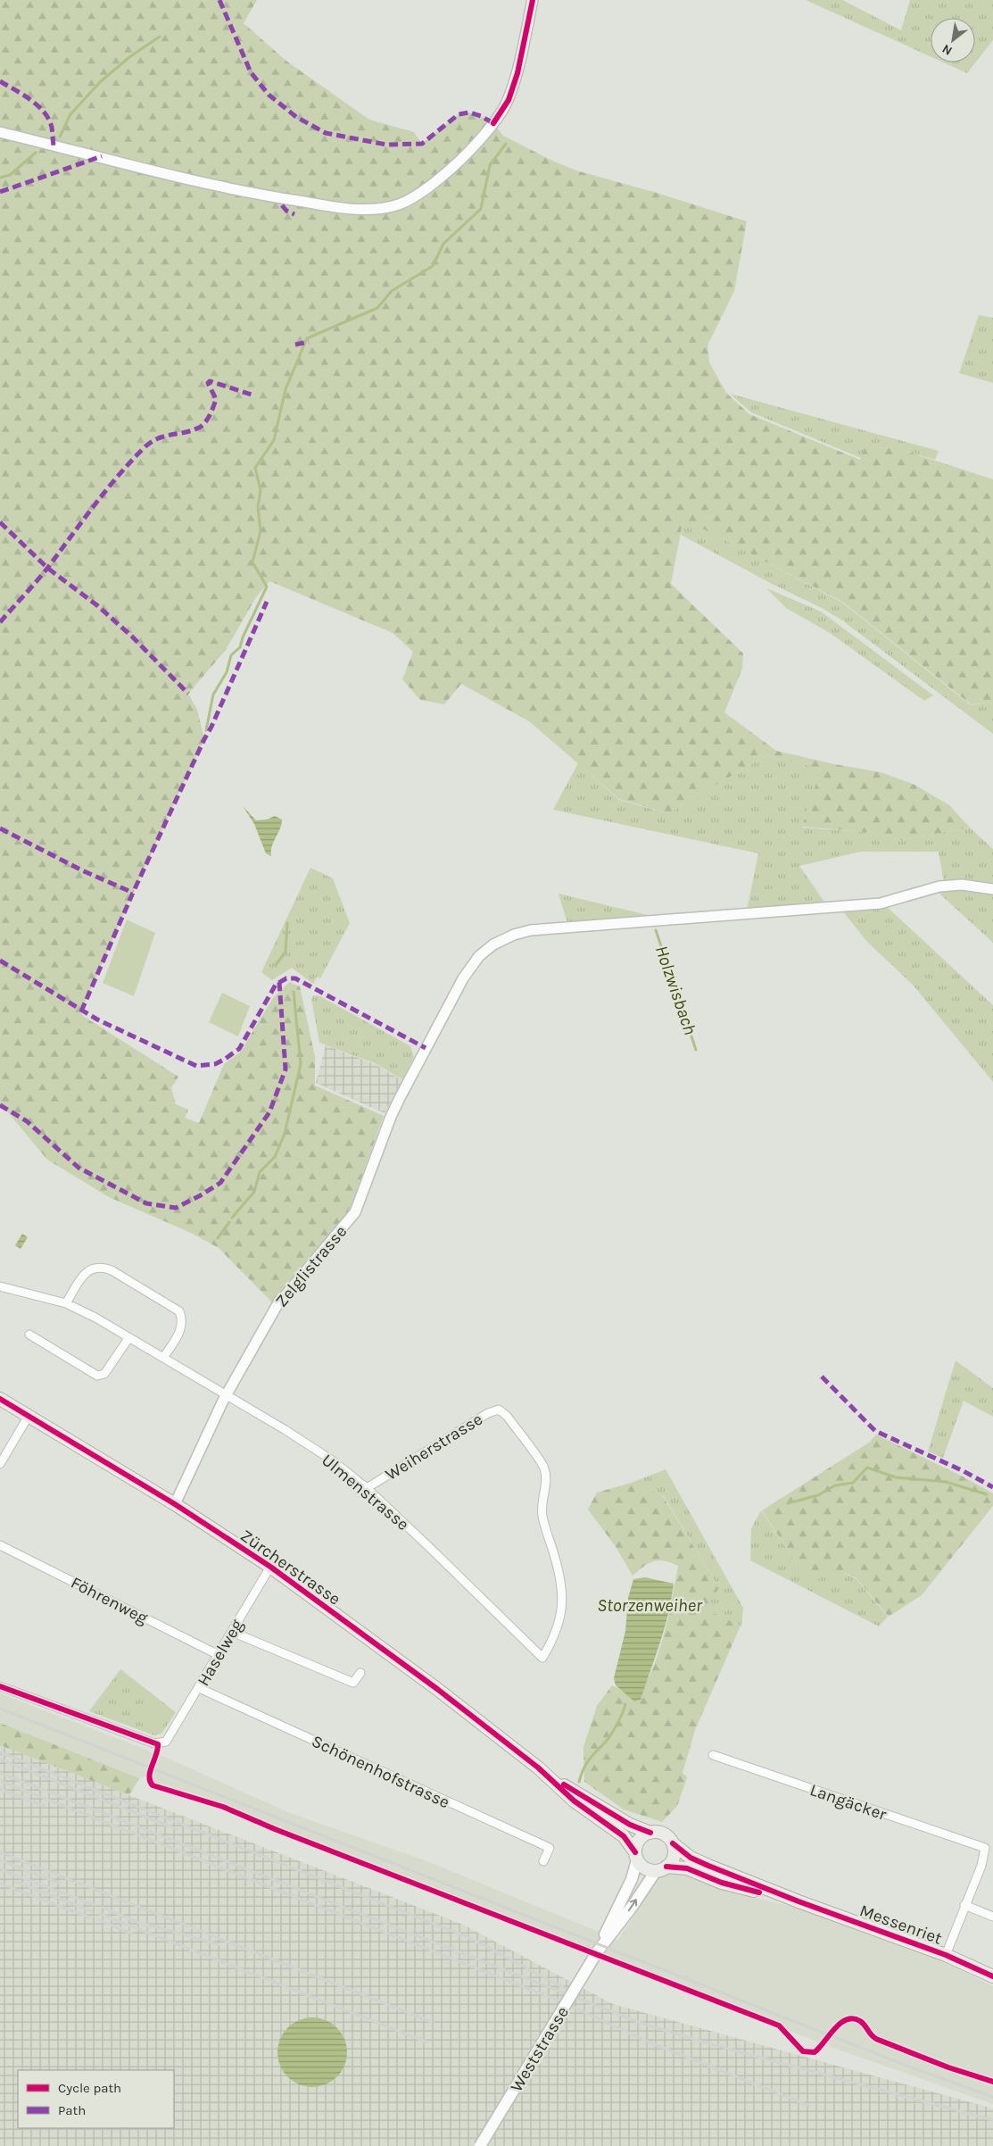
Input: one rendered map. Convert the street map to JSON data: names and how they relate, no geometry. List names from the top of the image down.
{
  "streets": {
    "main road": ["Zürcherstrasse", "Messenriet", "Weststrasse"],
    "street": [
      "Zelglistrasse",
      "Weiherstrasse",
      "Ulmenstrasse",
      "Föhrenweg",
      "Haselweg",
      "Schönenhofstrasse",
      "Langäcker"
    ]
  },
  "crossings": [
    ["Zelglistrasse", "Ulmenstrasse"],
    ["Zelglistrasse", "Zürcherstrasse"],
    ["Weiherstrasse", "Ulmenstrasse"],
    ["Zürcherstrasse", "Haselweg"],
    ["Zürcherstrasse", "Messenriet"],
    ["Zürcherstrasse", "Weststrasse"],
    ["Föhrenweg", "Haselweg"],
    ["Haselweg", "Schönenhofstrasse"],
    ["Langäcker", "Messenriet"],
    ["Messenriet", "Weststrasse"]
  ],
  "water": ["Holzwisbach", "Storzenweiher"],
  "legend": ["Cycle path", "Path"],
  "north": "bottom left"
}
